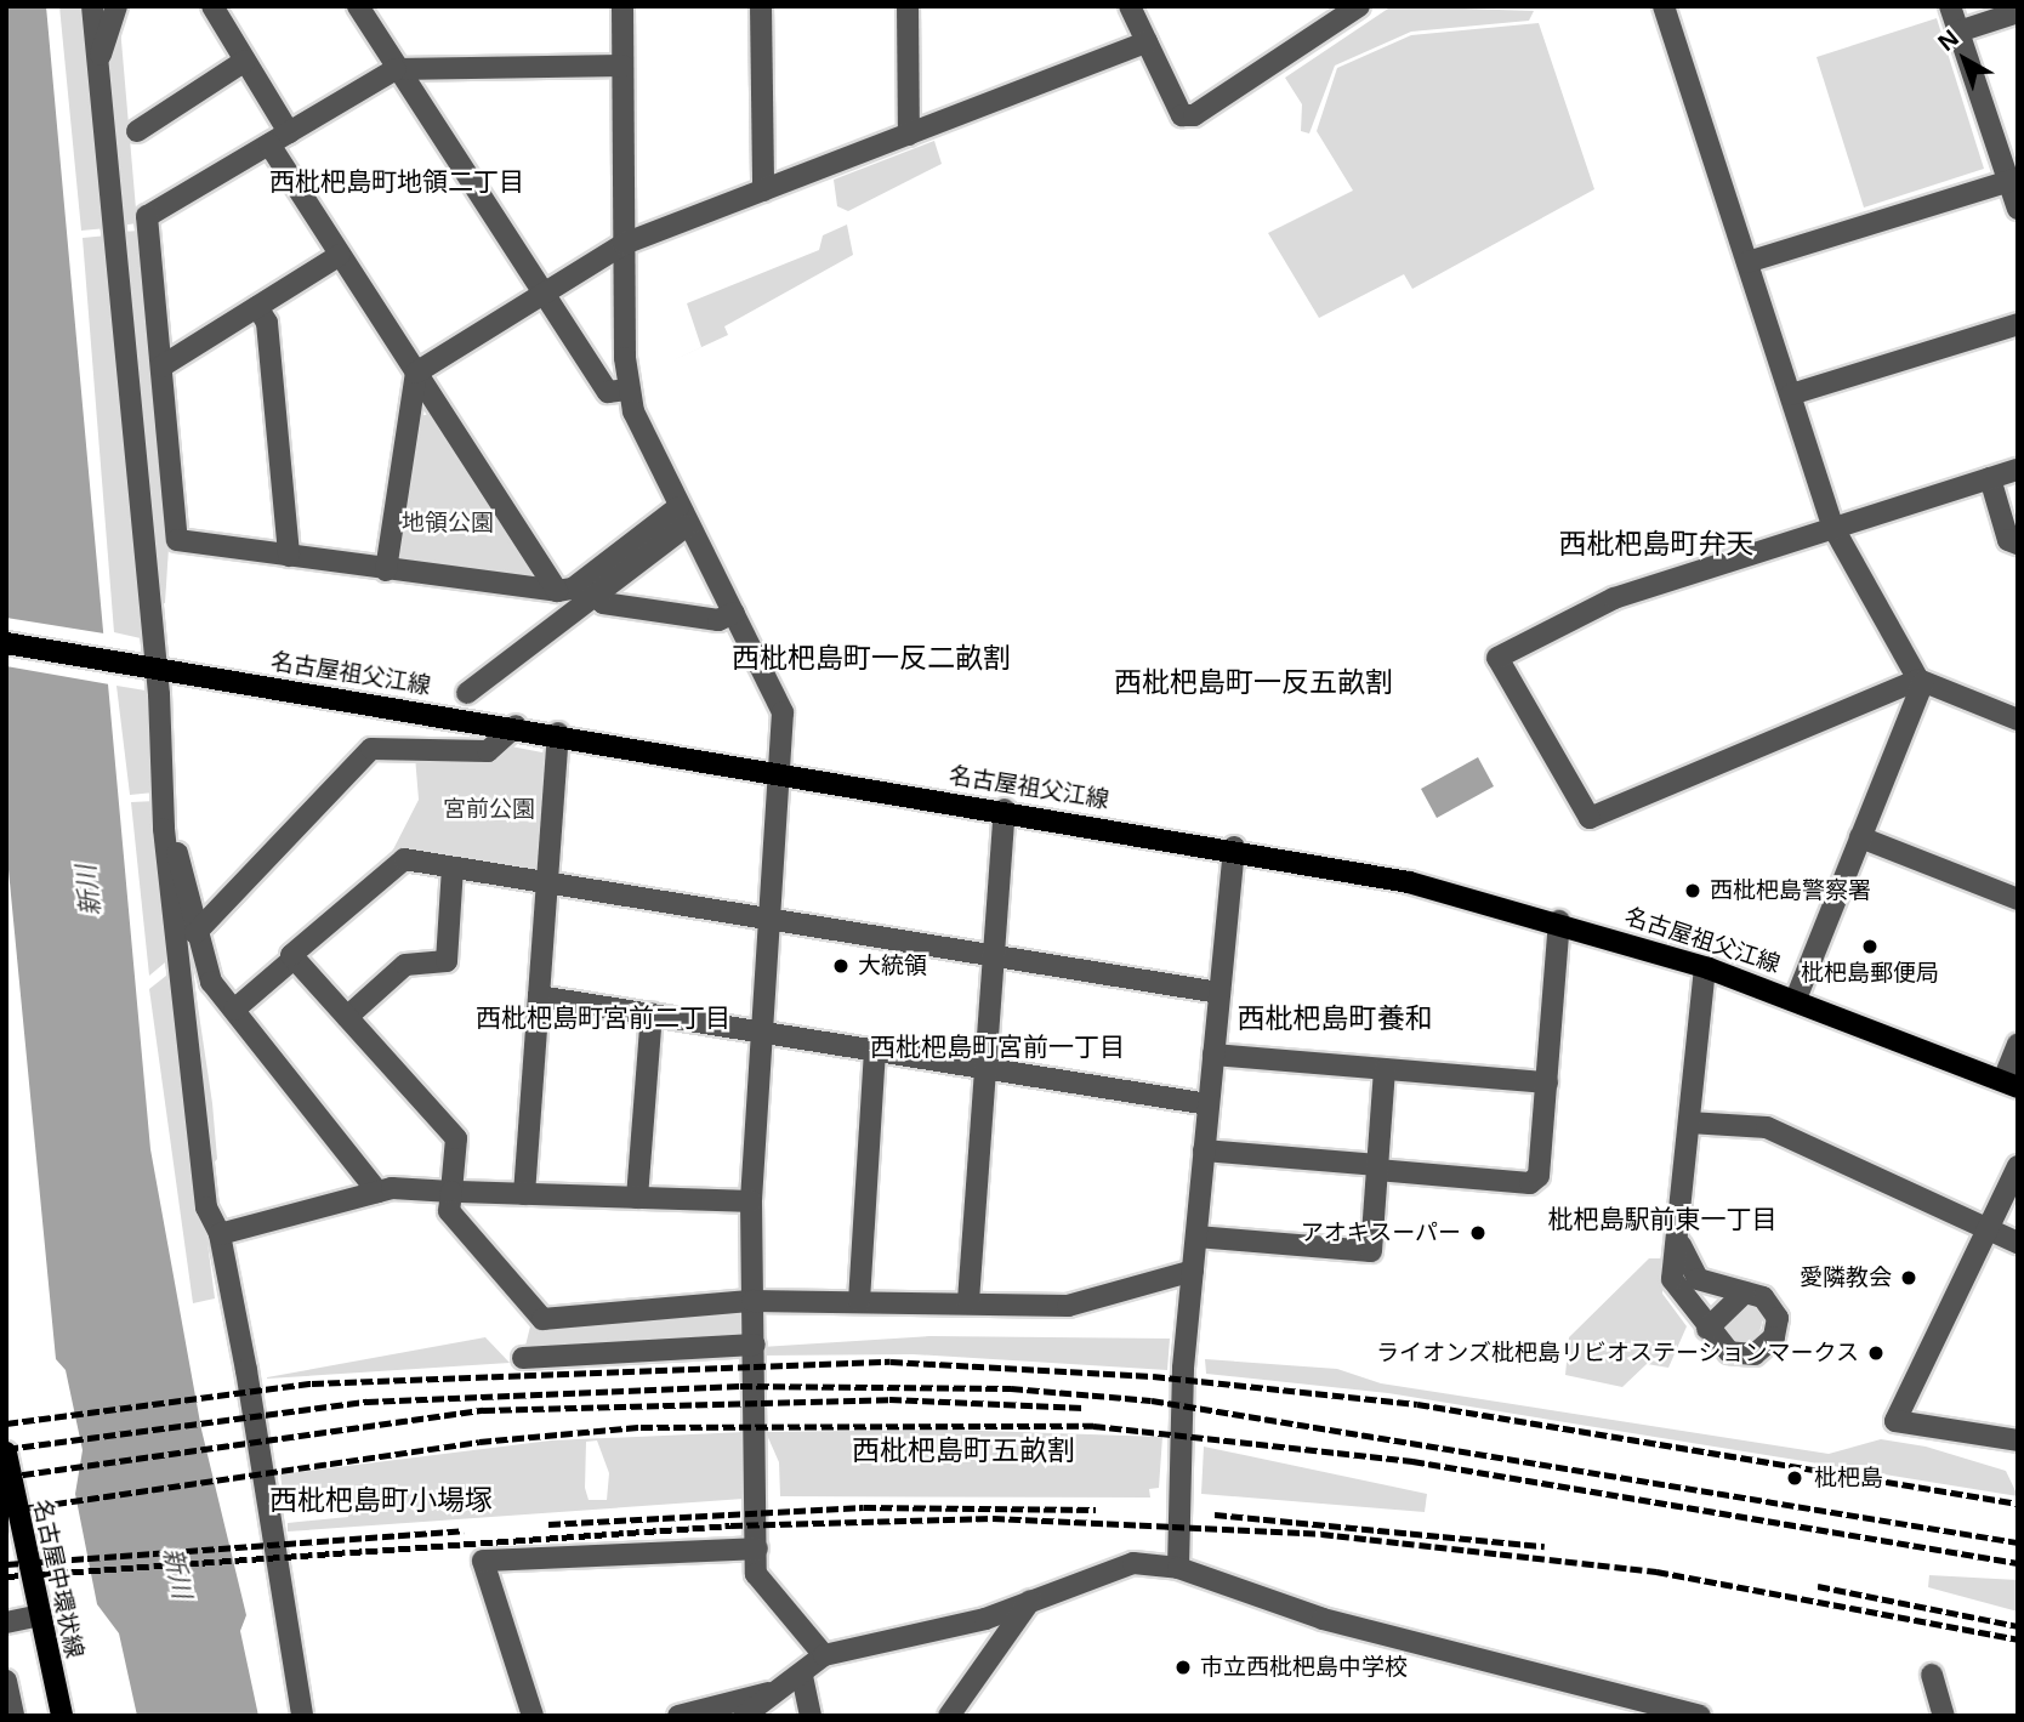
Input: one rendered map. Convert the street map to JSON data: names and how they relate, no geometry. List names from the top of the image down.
{
  "streets": {
    "main road": ["名古屋祖父江線", "名古屋中環状線"]
  },
  "districts": [
    "西枇杷島町地領二丁目",
    "西枇杷島町弁天",
    "西枇杷島町一反二畝割",
    "西枇杷島町一反五畝割",
    "西枇杷島町宮前二丁目",
    "西枇杷島町養和",
    "西枇杷島町宮前一丁目",
    "枇杷島駅前東一丁目",
    "西枇杷島町五畝割",
    "西枇杷島町小場塚"
  ],
  "water": ["新川"],
  "parks": ["地領公園", "宮前公園"],
  "places": [
    "西枇杷島警察署",
    "枇杷島郵便局",
    "大統領",
    "アオキスーパー",
    "愛隣教会",
    "ライオンズ枇杷島リビオステーションマークス",
    "枇杷島",
    "市立西枇杷島中学校"
  ],
  "north": "top left"
}
